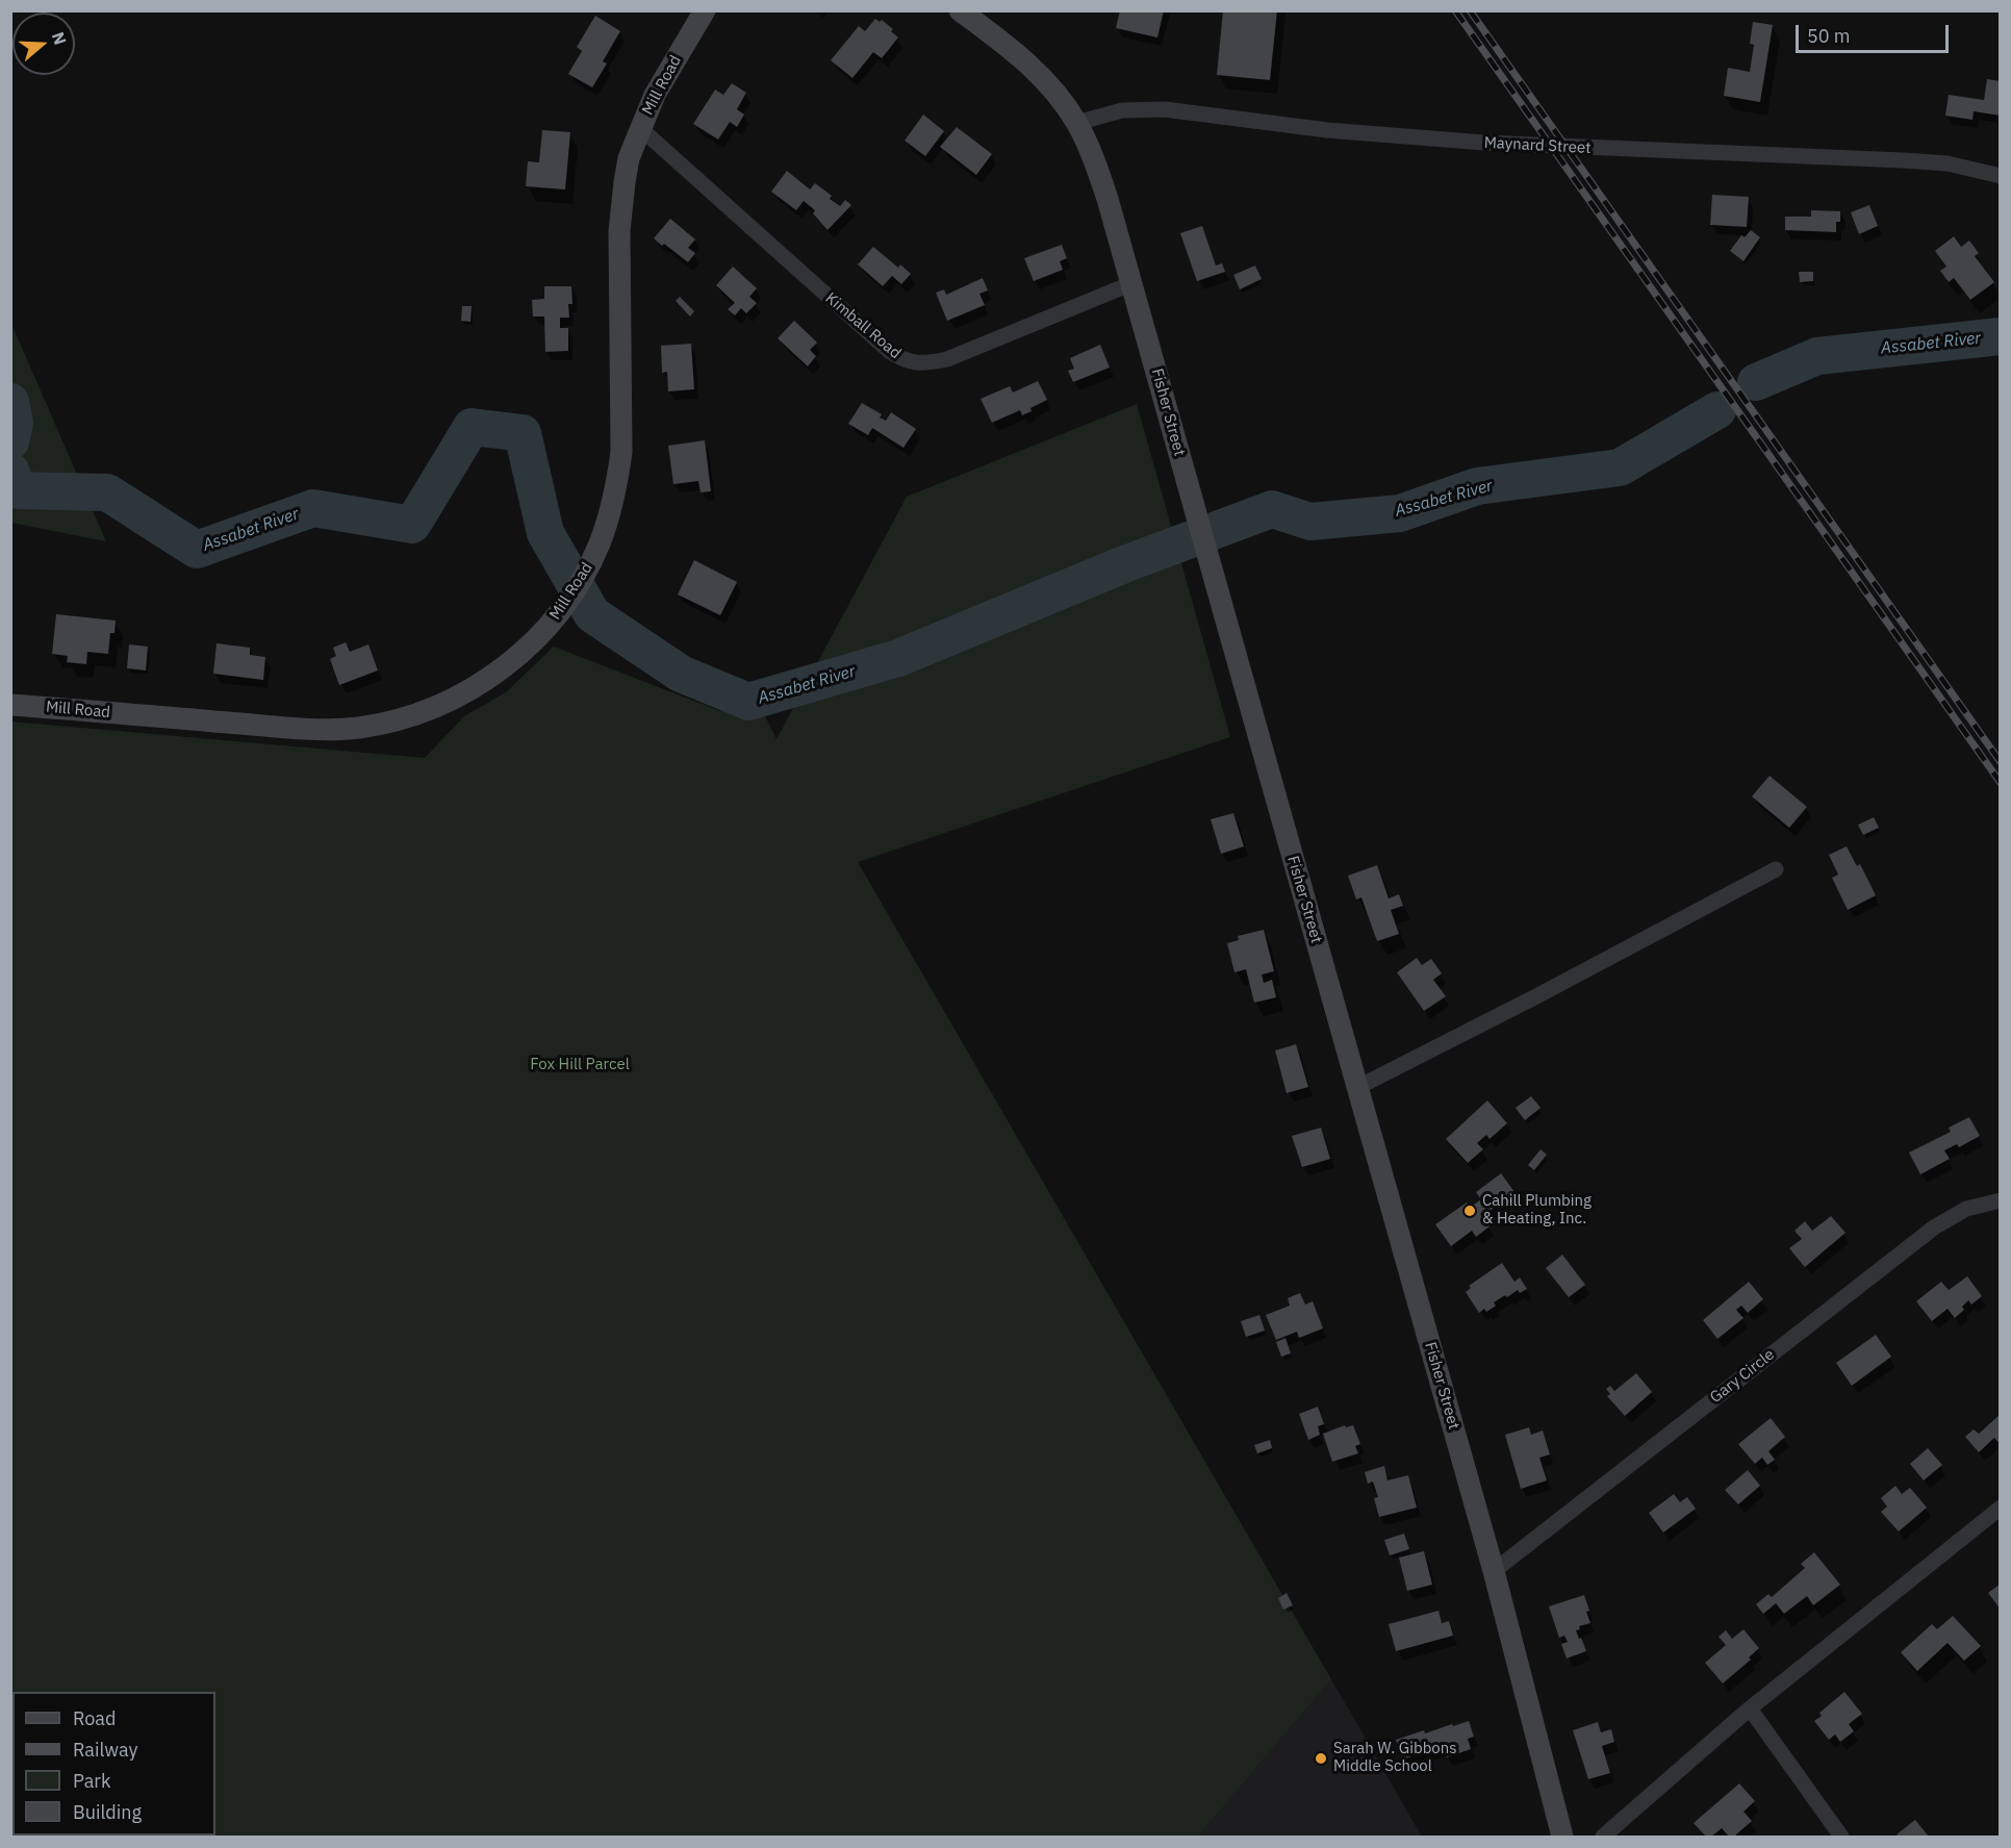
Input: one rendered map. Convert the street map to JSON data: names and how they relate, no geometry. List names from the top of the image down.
{
  "streets": {
    "main road": ["Mill Road", "Fisher Street"],
    "street": ["Maynard Street", "Kimball Road", "Gary Circle"]
  },
  "crossings": [
    ["Mill Road", "Kimball Road"],
    ["Maynard Street", "Fisher Street"],
    ["Kimball Road", "Fisher Street"],
    ["Fisher Street", "Gary Circle"]
  ],
  "water": ["Assabet River"],
  "parks": ["Fox Hill Parcel"],
  "places": ["Cahill Plumbing & Heating, Inc.", "Sarah W. Gibbons Middle School"],
  "legend": [
    "Road",
    "Railway",
    "Park",
    "Building"
  ],
  "scale_bar": "50 m",
  "north": "right"
}
